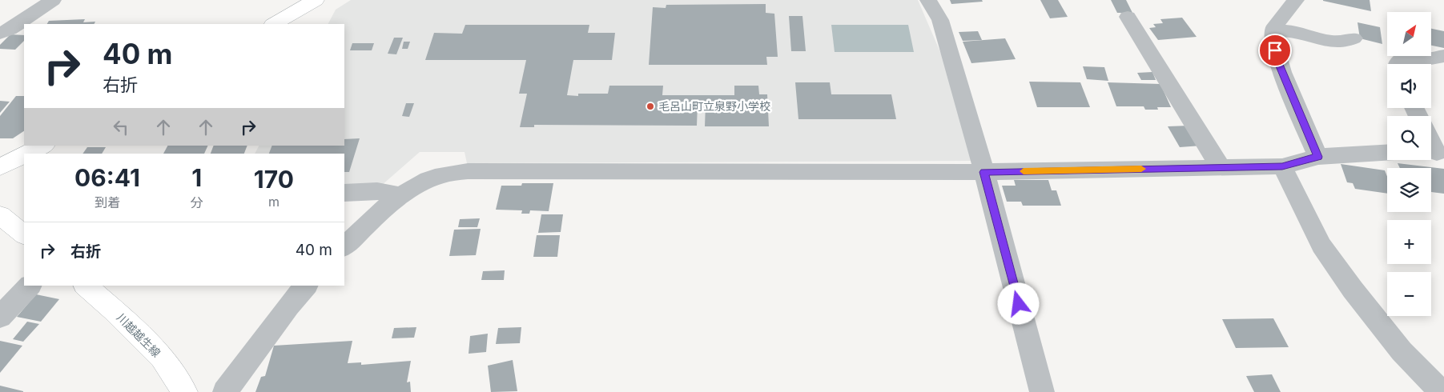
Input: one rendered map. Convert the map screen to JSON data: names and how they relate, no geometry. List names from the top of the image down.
{
  "streets": {
    "main road": ["川越越生線"]
  },
  "places": ["毛呂山町立泉野小学校"],
  "north": "top right",
  "page": {
    "map_buttons": ["+", "−"],
    "turn": ["40 m", "右折"],
    "eta": [
      "06:41",
      "到着",
      "1",
      "分",
      "170",
      "m"
    ],
    "list": [
      {
        "name": "右折",
        "value": "40 m"
      }
    ]
  }
}
